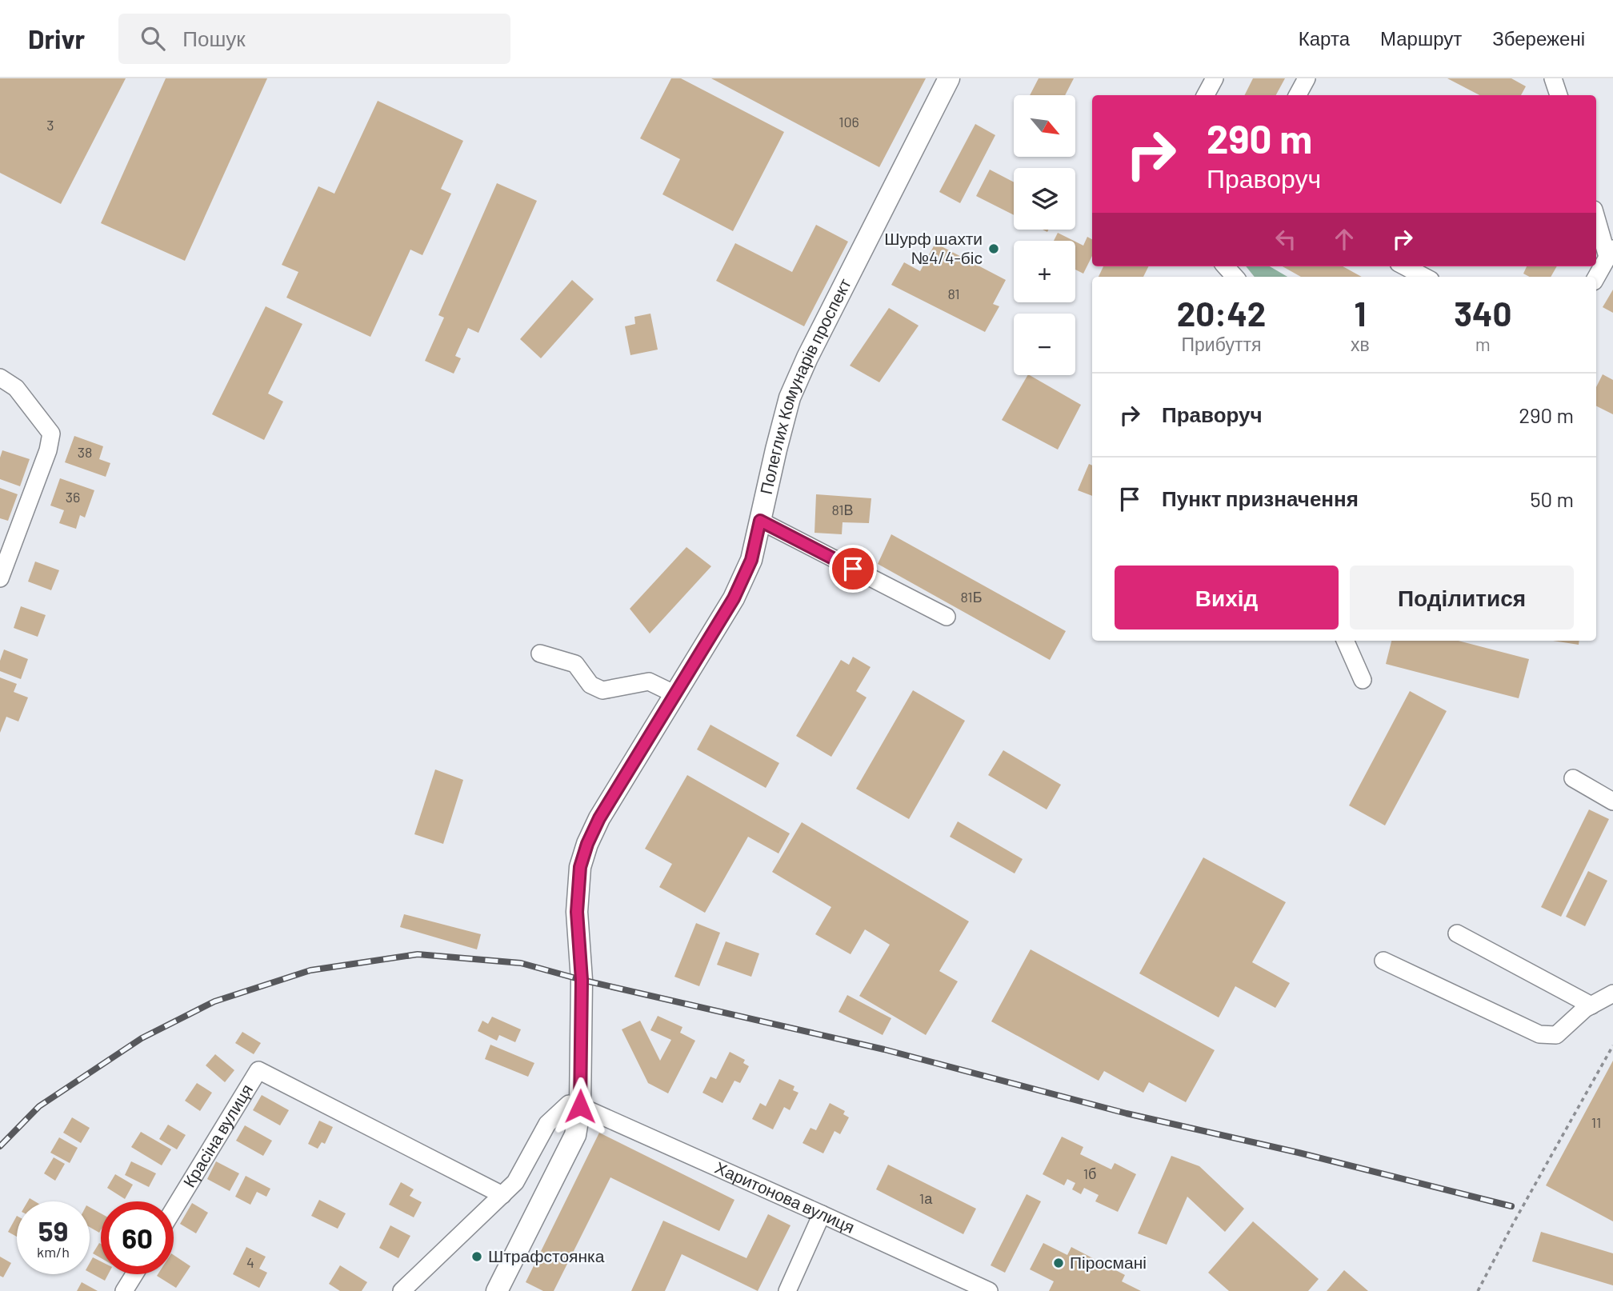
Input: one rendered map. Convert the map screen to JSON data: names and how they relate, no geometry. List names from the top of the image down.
{
  "streets": {
    "main road": ["Полеглих Комунарів проспект"],
    "street": ["Красіна вулиця", "Харитонова вулиця"]
  },
  "crossings": [
    ["Полеглих Комунарів проспект", "Харитонова вулиця"]
  ],
  "places": ["Шурф шахти №4/4-біс", "Штрафстоянка", "Піросмані"],
  "house_numbers": [
    "106",
    "3",
    "81",
    "38",
    "36",
    "81В",
    "81Б",
    "11",
    "1б",
    "1а",
    "4"
  ],
  "north": "bottom right",
  "page": {
    "header": "Drivr",
    "search": "Пошук",
    "nav": ["Карта", "Маршрут", "Збережені"],
    "map_buttons": ["+", "−"],
    "turn": ["290 m", "Праворуч"],
    "eta": [
      "20:42",
      "Прибуття",
      "1",
      "хв",
      "340",
      "m"
    ],
    "list": [
      {
        "name": "Праворуч",
        "value": "290 m"
      },
      {
        "name": "Пункт призначення",
        "value": "50 m"
      }
    ],
    "buttons": ["Вихід", "Поділитися"],
    "speed": "59 km/h",
    "limit": "60"
  }
}
